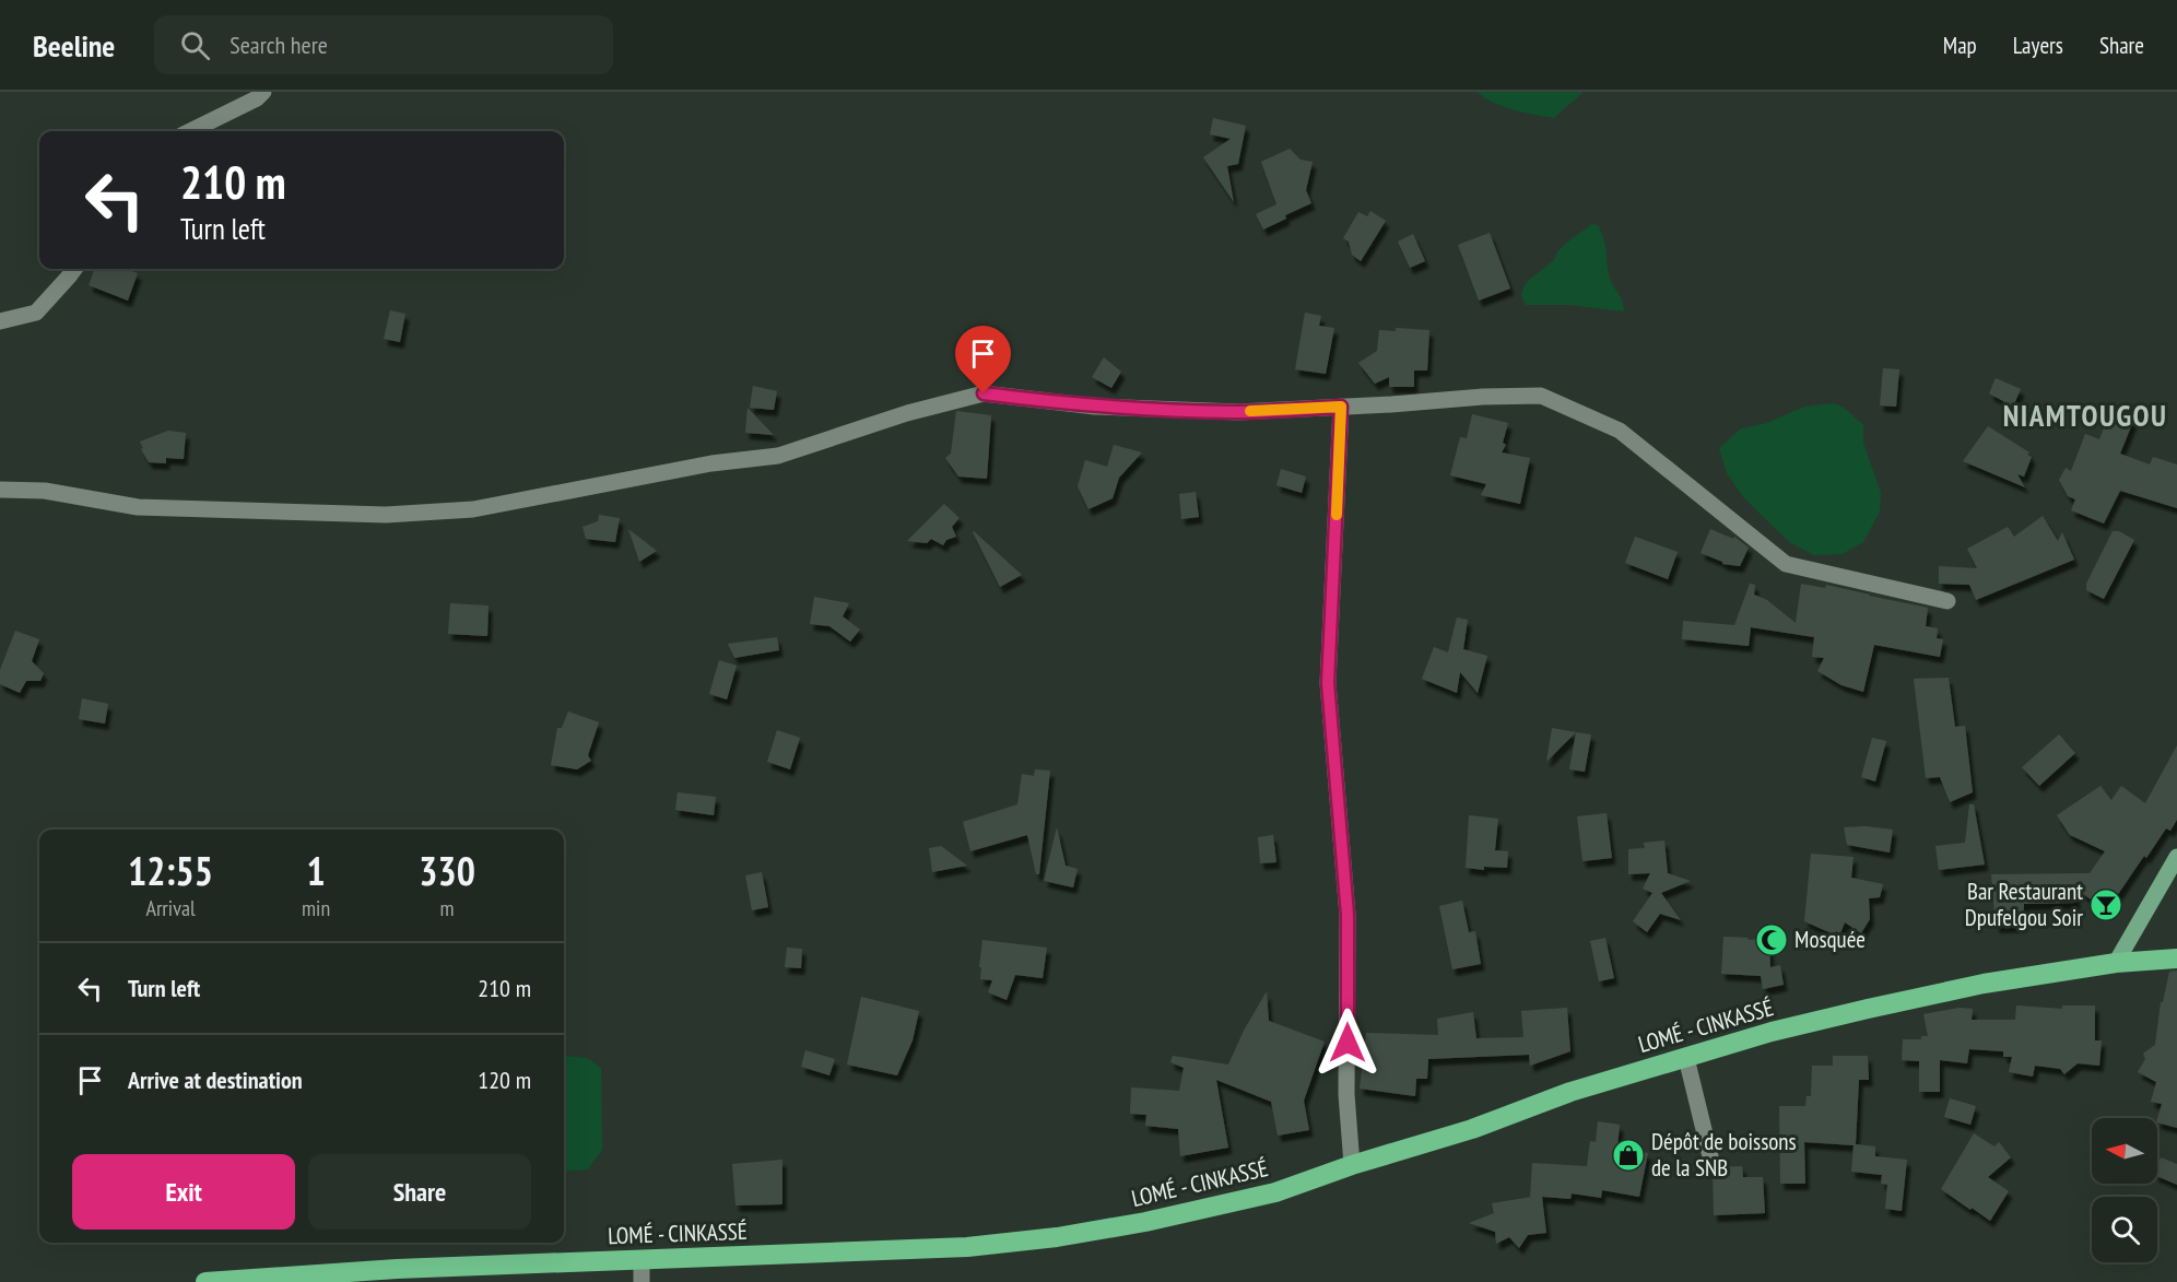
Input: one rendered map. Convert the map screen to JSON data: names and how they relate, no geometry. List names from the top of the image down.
{
  "streets": {
    "highway": ["LOMÉ - CINKASSÉ"]
  },
  "districts": ["NIAMTOUGOU"],
  "places": {
    "bar": ["Bar Restaurant Dpufelgou Soir"],
    "mosque": ["Mosquée"],
    "shop": ["Dépôt de boissons de la SNB"]
  },
  "north": "left",
  "page": {
    "header": "Beeline",
    "search": "Search here",
    "nav": ["Map", "Layers", "Share"],
    "turn": ["210 m", "Turn left"],
    "eta": [
      "12:55",
      "Arrival",
      "1",
      "min",
      "330",
      "m"
    ],
    "list": [
      {
        "name": "Turn left",
        "value": "210 m"
      },
      {
        "name": "Arrive at destination",
        "value": "120 m"
      }
    ],
    "buttons": ["Exit", "Share"]
  }
}
